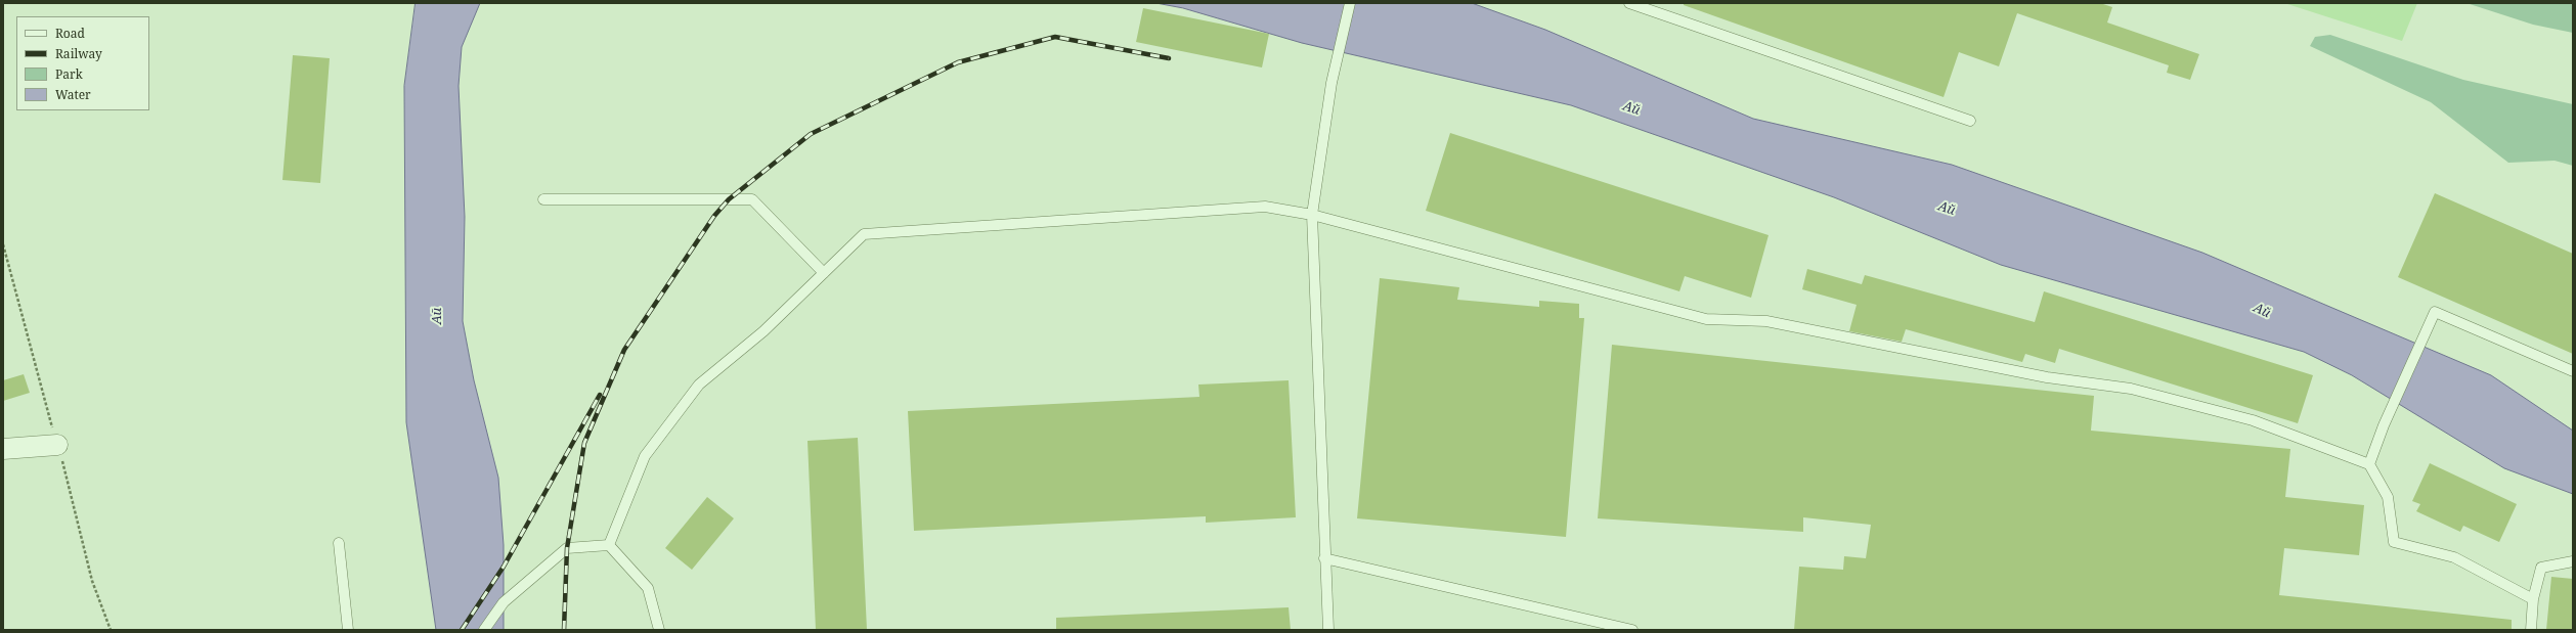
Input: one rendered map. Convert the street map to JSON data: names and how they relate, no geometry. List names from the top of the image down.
{
  "water": ["Ай"],
  "legend": [
    "Road",
    "Railway",
    "Park",
    "Water"
  ]
}
